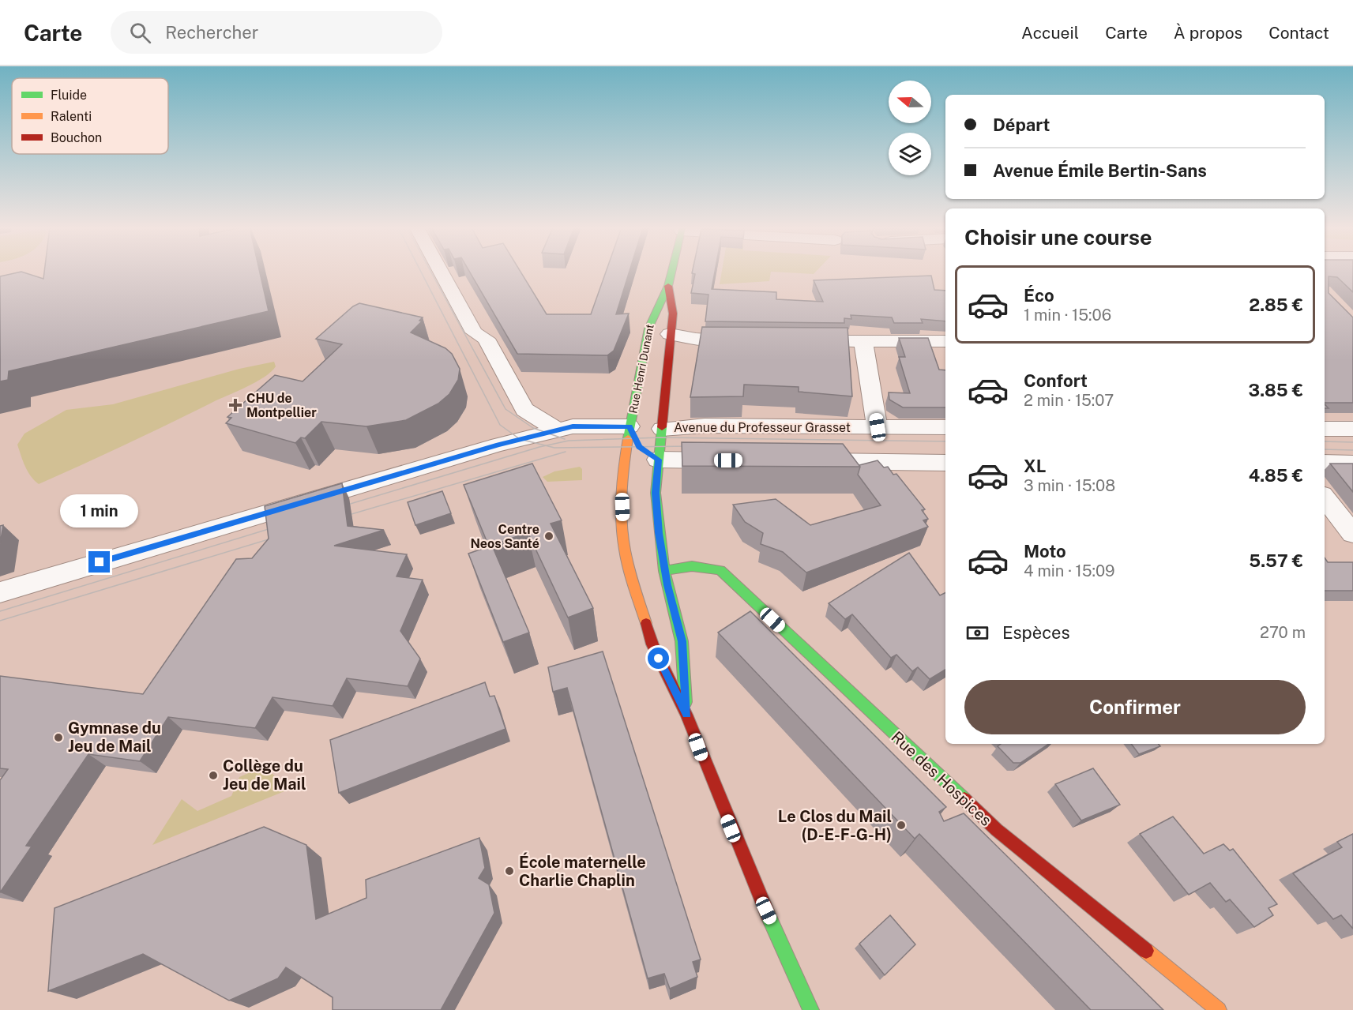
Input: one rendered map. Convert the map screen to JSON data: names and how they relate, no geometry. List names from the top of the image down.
{
  "streets": {
    "main road": ["Rue Henri Dunant", "Rue des Hospices"],
    "street": ["Avenue du Professeur Grasset"]
  },
  "crossings": [
    ["Rue Henri Dunant", "Avenue du Professeur Grasset"],
    ["Rue Henri Dunant", "Rue des Hospices"]
  ],
  "places": {
    "health": ["CHU de Montpellier"],
    "other": [
      "Centre Neos Santé",
      "Gymnase du Jeu de Mail",
      "Collège du Jeu de Mail",
      "Le Clos du Mail (D-E-F-G-H)",
      "École maternelle Charlie Chaplin"
    ]
  },
  "legend": ["Fluide", "Ralenti", "Bouchon"],
  "north": "left",
  "page": {
    "header": "Carte",
    "search": "Rechercher",
    "nav": [
      "Accueil",
      "Carte",
      "À propos",
      "Contact"
    ],
    "banner": ["Départ", "Avenue Émile Bertin-Sans"],
    "heading": "Choisir une course",
    "list": [
      {
        "name": "Éco",
        "note": "1 min · 15:06",
        "value": "2.85 €"
      },
      {
        "name": "Confort",
        "note": "2 min · 15:07",
        "value": "3.85 €"
      },
      {
        "name": "XL",
        "note": "3 min · 15:08",
        "value": "4.85 €"
      },
      {
        "name": "Moto",
        "note": "4 min · 15:09",
        "value": "5.57 €"
      }
    ],
    "bubble": "1 min",
    "pay": ["Espèces", "270 m"],
    "buttons": "Confirmer"
  }
}
